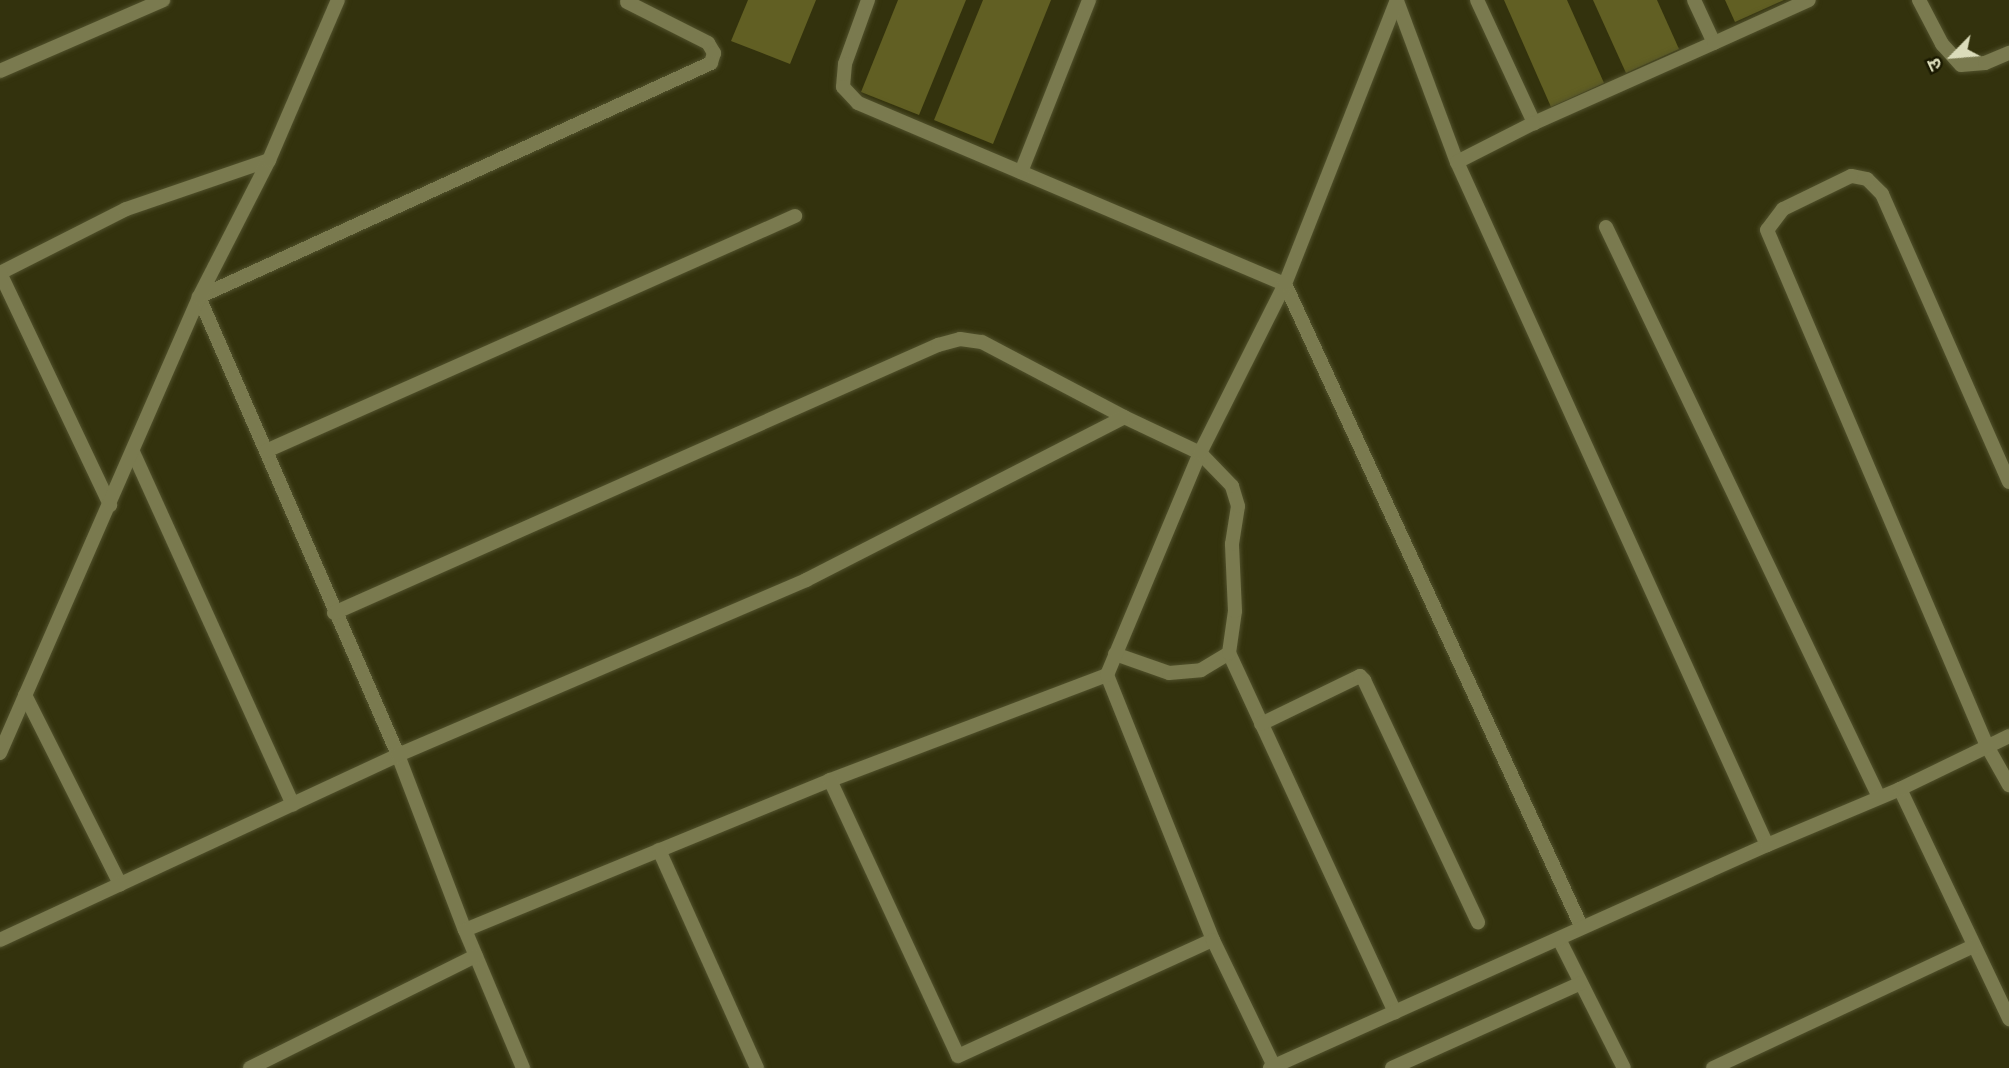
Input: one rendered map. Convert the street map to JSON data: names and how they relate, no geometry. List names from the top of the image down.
{
  "north": "bottom left"
}
